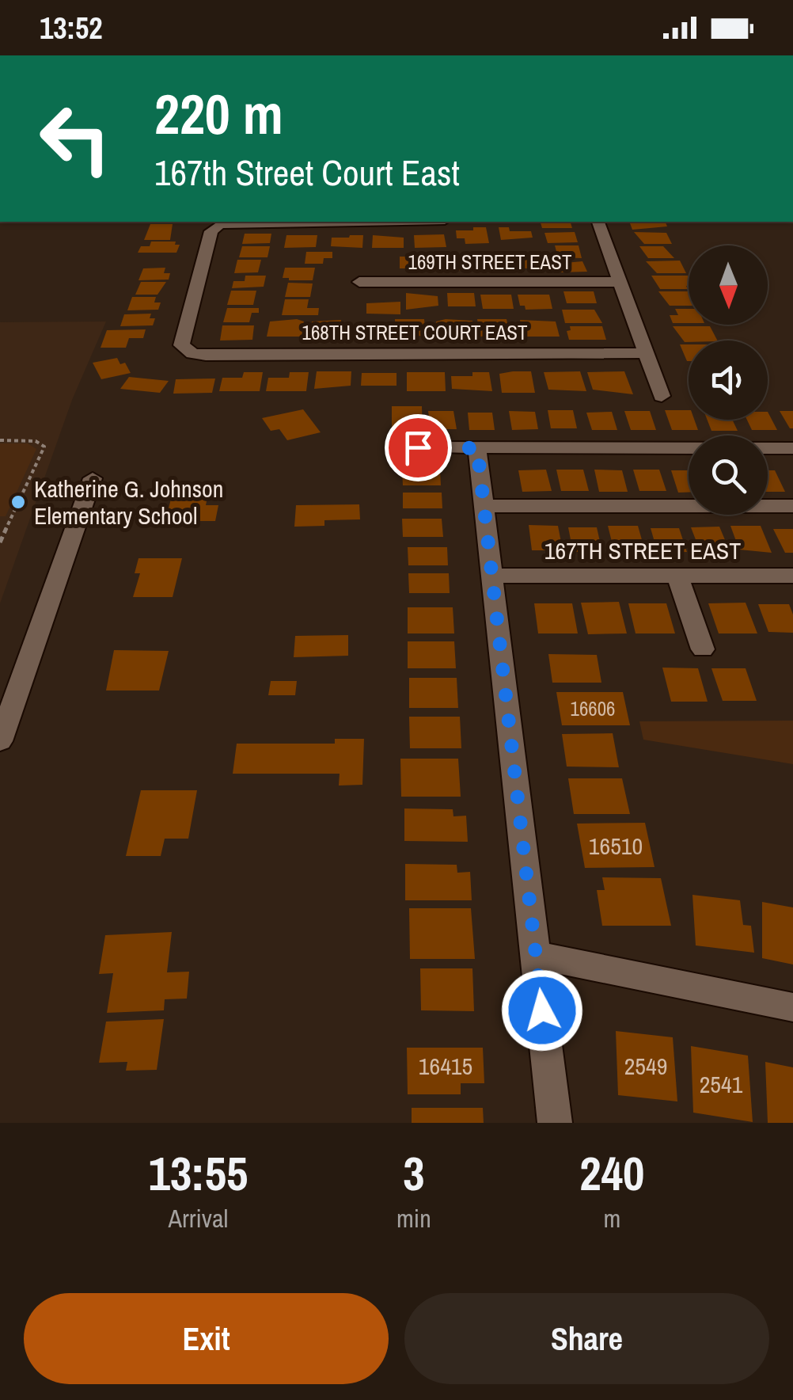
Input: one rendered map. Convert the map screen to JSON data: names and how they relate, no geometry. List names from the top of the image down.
{
  "streets": {
    "street": ["169TH STREET EAST", "168TH STREET COURT EAST", "167TH STREET EAST"]
  },
  "places": ["Katherine G. Johnson Elementary School"],
  "house_numbers": [
    "16606",
    "16510",
    "16415",
    "2549",
    "2541"
  ],
  "north": "bottom",
  "page": {
    "status": "13:52",
    "turn": ["220 m", "167th Street Court East"],
    "eta": [
      "13:55",
      "Arrival",
      "3",
      "min",
      "240",
      "m"
    ],
    "buttons": ["Exit", "Share"]
  }
}
